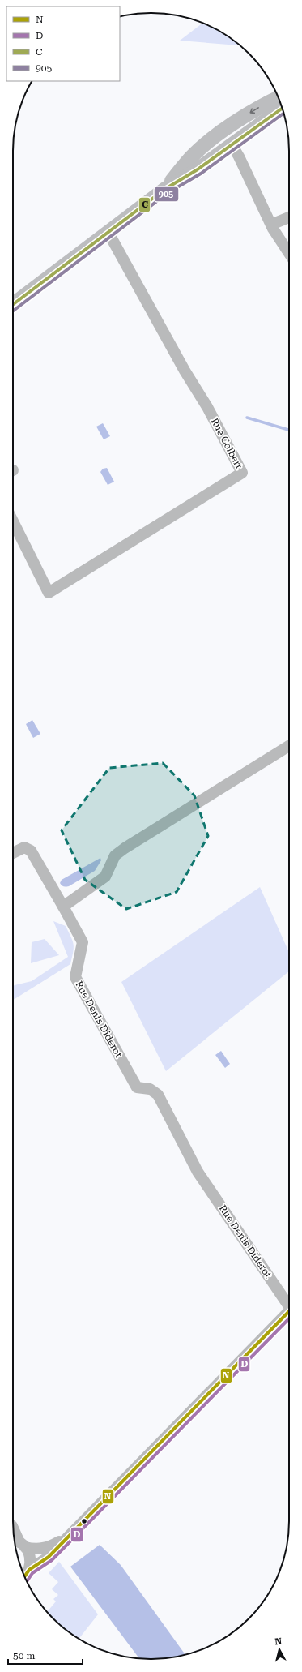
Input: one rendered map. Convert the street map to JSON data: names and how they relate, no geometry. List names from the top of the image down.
{
  "streets": {
    "street": ["Rue Colbert", "Rue Denis Diderot"]
  },
  "lines": [
    "transit line C",
    "transit line 905",
    "transit line N",
    "transit line D"
  ],
  "legend": [
    "N",
    "D",
    "C",
    "905"
  ],
  "scale_bar": "50 m",
  "north": "top"
}
